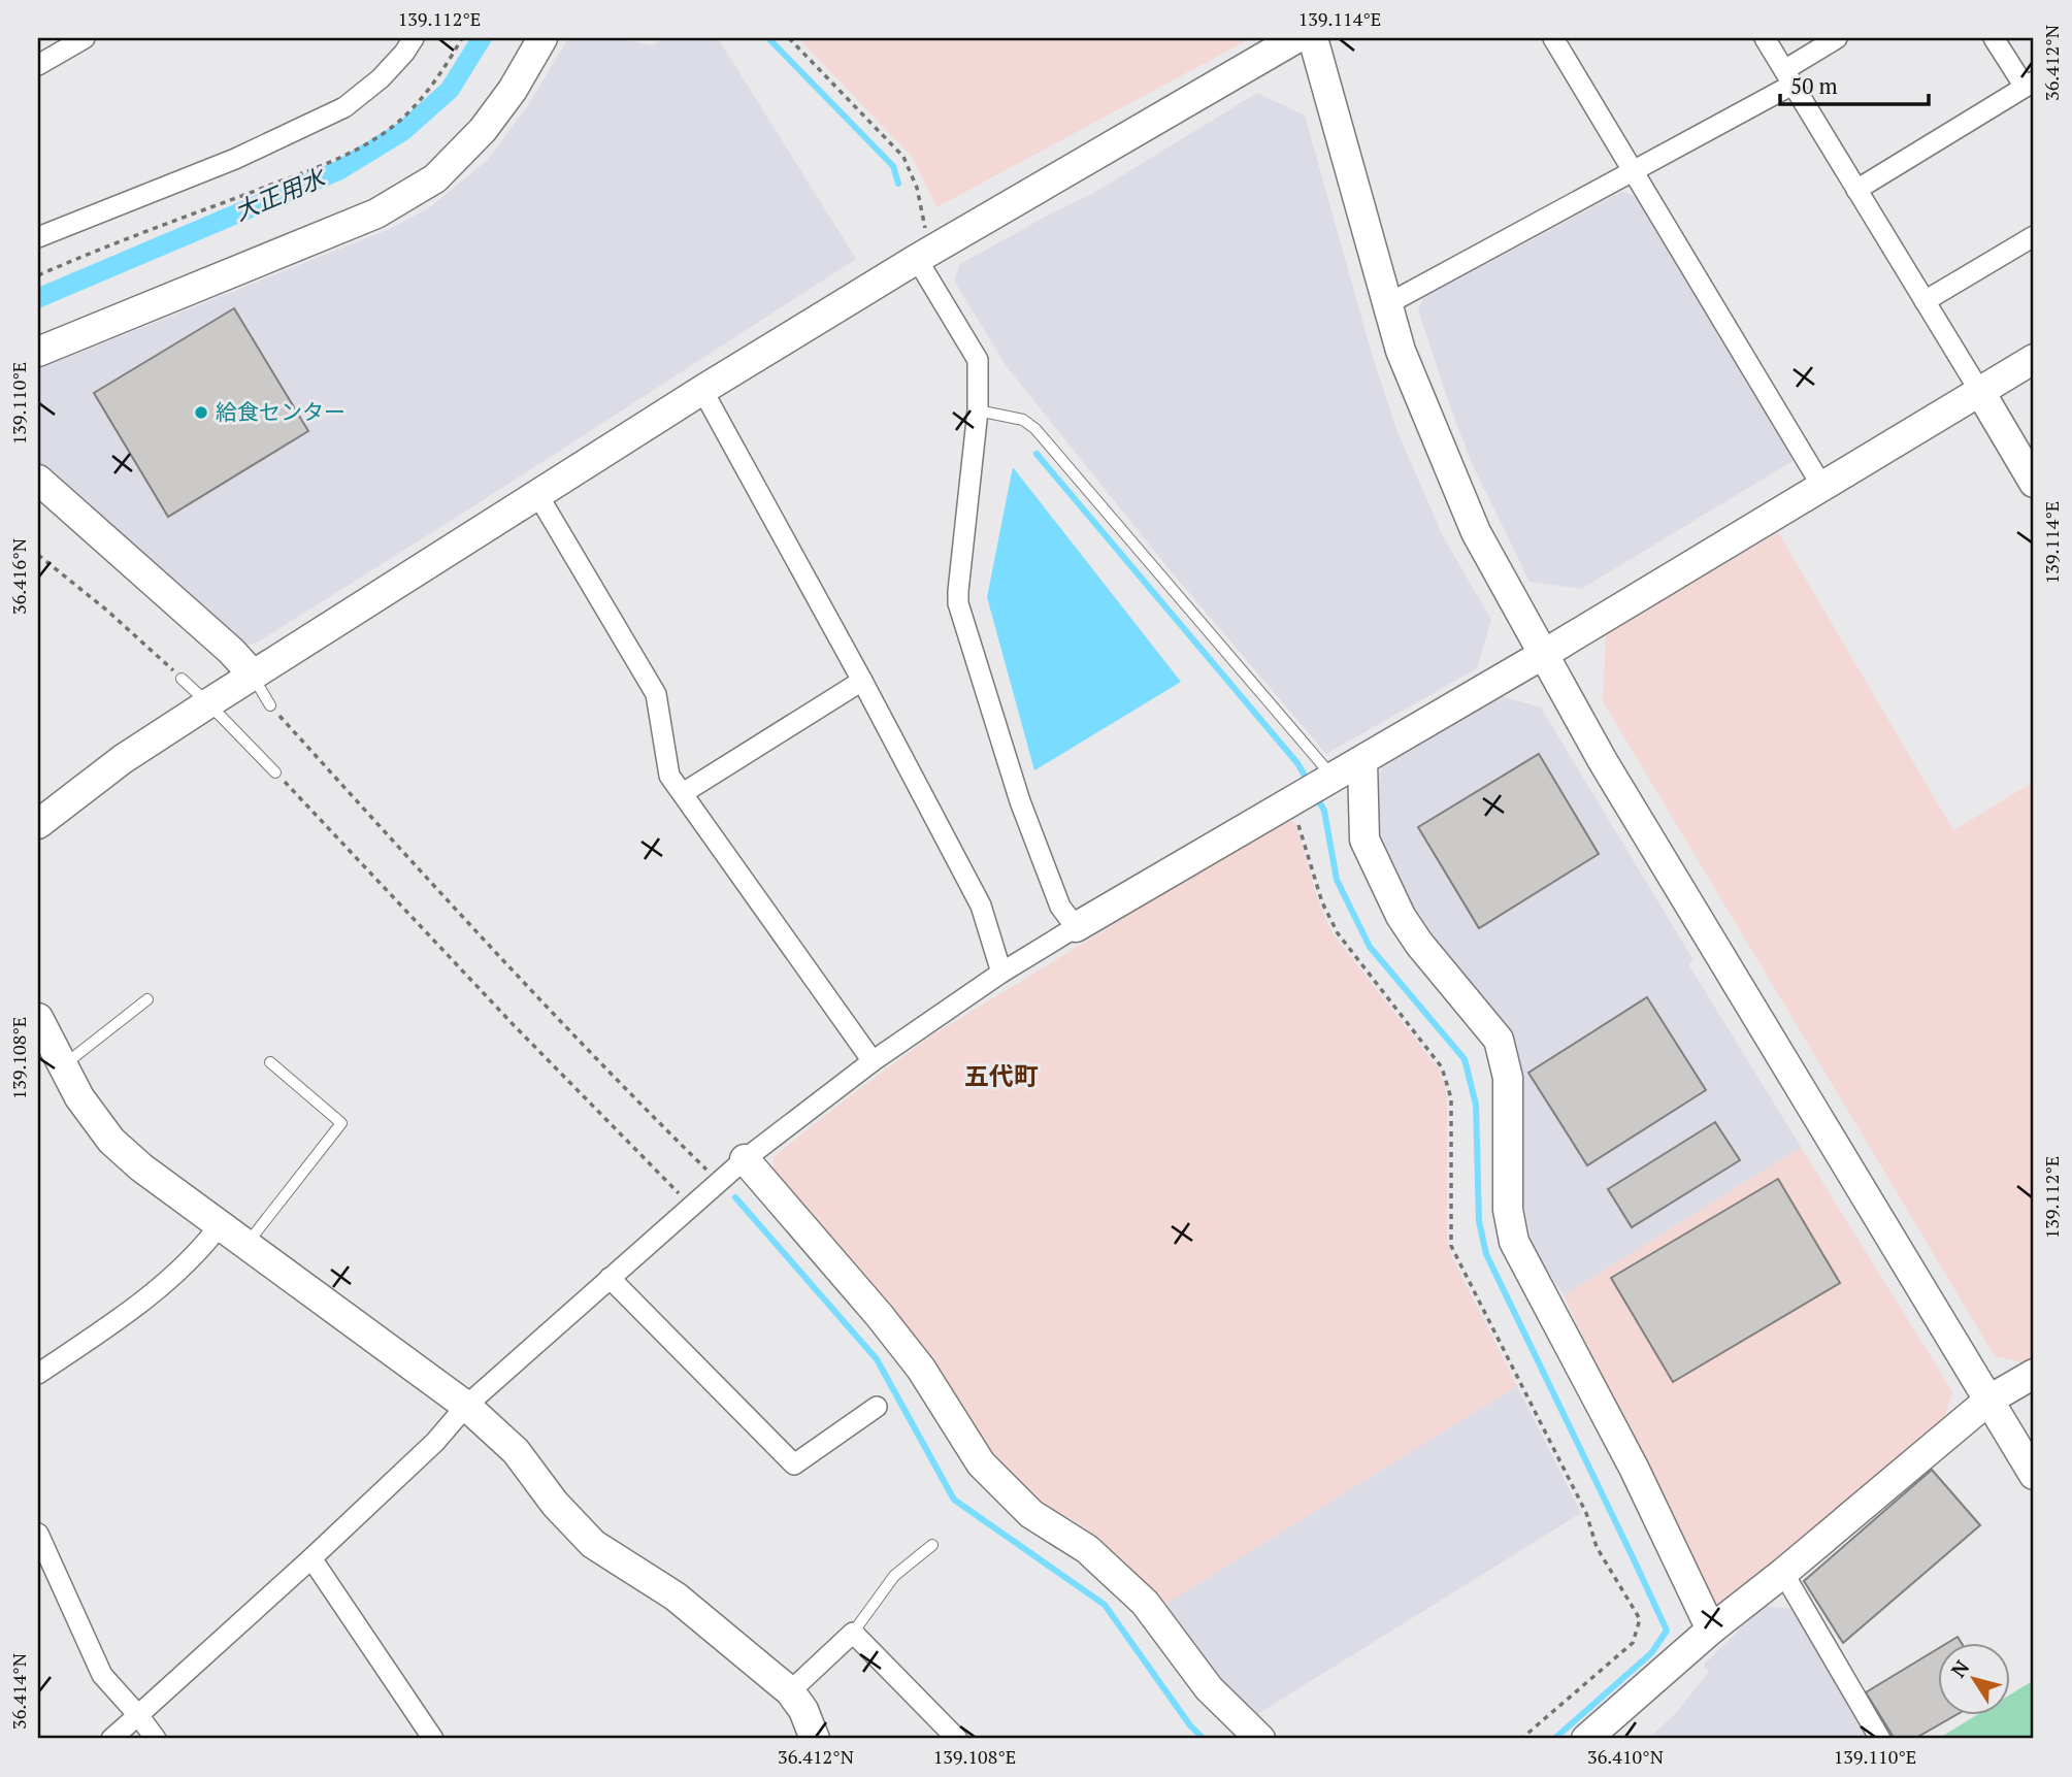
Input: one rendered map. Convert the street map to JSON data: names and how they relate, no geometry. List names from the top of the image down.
{
  "districts": ["五代町"],
  "water": ["大正用水"],
  "places": ["給食センター"],
  "scale_bar": "50 m",
  "north": "top left",
  "coordinates": [
    "139.112°E",
    "139.114°E",
    "36.412°N",
    "139.110°E",
    "36.416°N",
    "139.108°E",
    "36.414°N",
    "36.410°N"
  ]
}
